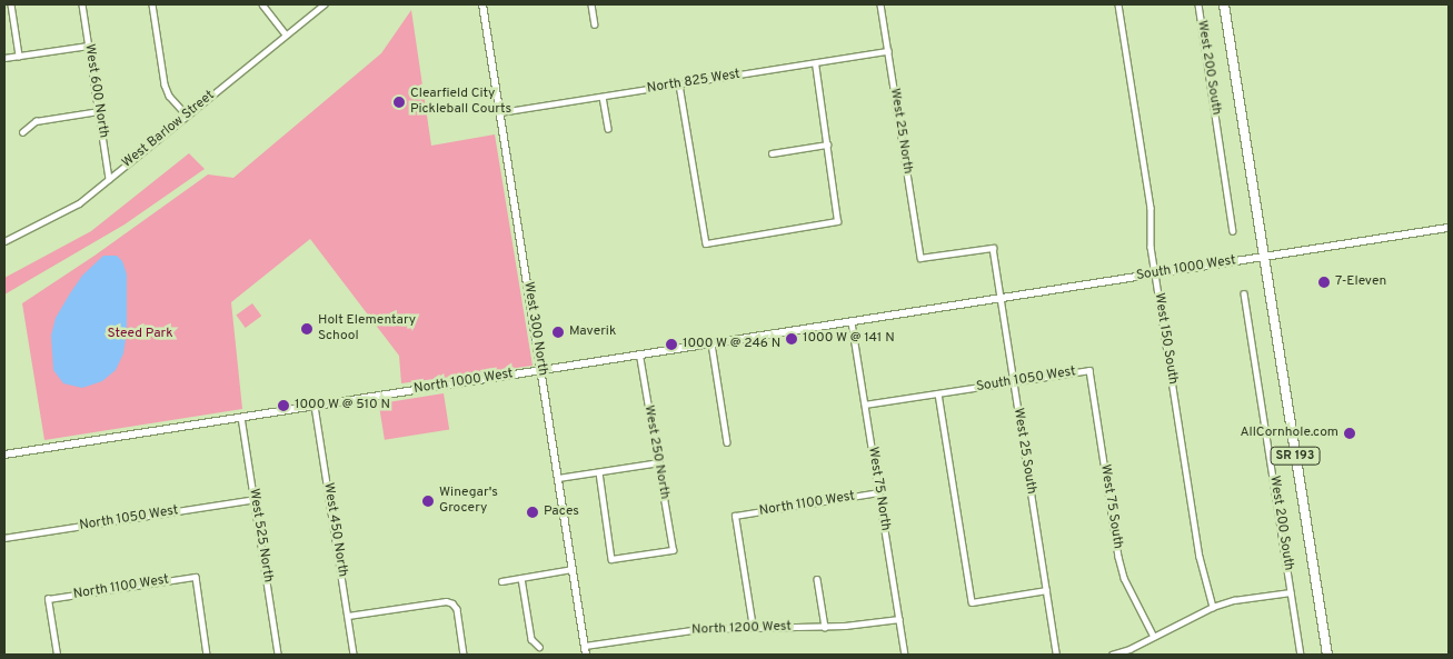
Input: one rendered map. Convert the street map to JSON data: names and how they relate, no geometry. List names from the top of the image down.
{
  "streets": {
    "main road": [
      "South 1000 West",
      "West 300 North",
      "North 1000 West",
      "SR 193"
    ],
    "street": [
      "West 200 South",
      "North 825 West",
      "West 600 North",
      "West Barlow Street",
      "West 25 North",
      "West 150 South",
      "South 1050 West",
      "West 25 South",
      "West 250 North",
      "West 75 North",
      "North 1100 West",
      "West 75 South",
      "North 1050 West",
      "West 450 North",
      "West 525 North",
      "North 1200 West"
    ]
  },
  "crossings": [
    ["North 825 West", "West 25 North"],
    ["North 825 West", "West 300 North"],
    ["West 600 North", "West Barlow Street"],
    ["West 25 North", "West 25 South"],
    ["South 1000 West", "West 150 South"],
    ["South 1000 West", "North 1000 West"],
    ["South 1000 West", "West 25 South"],
    ["South 1000 West", "SR 193"],
    ["West 300 North", "North 1000 West"],
    ["West 300 North", "North 1200 West"],
    ["South 1050 West", "West 25 South"],
    ["South 1050 West", "West 75 South"],
    ["North 1000 West", "West 250 North"],
    ["North 1000 West", "West 75 North"],
    ["North 1000 West", "West 450 North"],
    ["North 1000 West", "West 525 North"],
    ["West 75 North", "North 1100 West"],
    ["West 75 North", "North 1200 West"],
    ["North 1100 West", "North 1200 West"],
    ["North 1050 West", "West 525 North"]
  ],
  "parks": ["Steed Park"],
  "places": [
    "Clearfield City Pickleball Courts",
    "7-Eleven",
    "Holt Elementary School",
    "Maverik",
    "1000 W @ 141 N",
    "1000 W @ 246 N",
    "1000 W @ 510 N",
    "AllCornhole.com",
    "Winegar's Grocery",
    "Paces"
  ]
}
